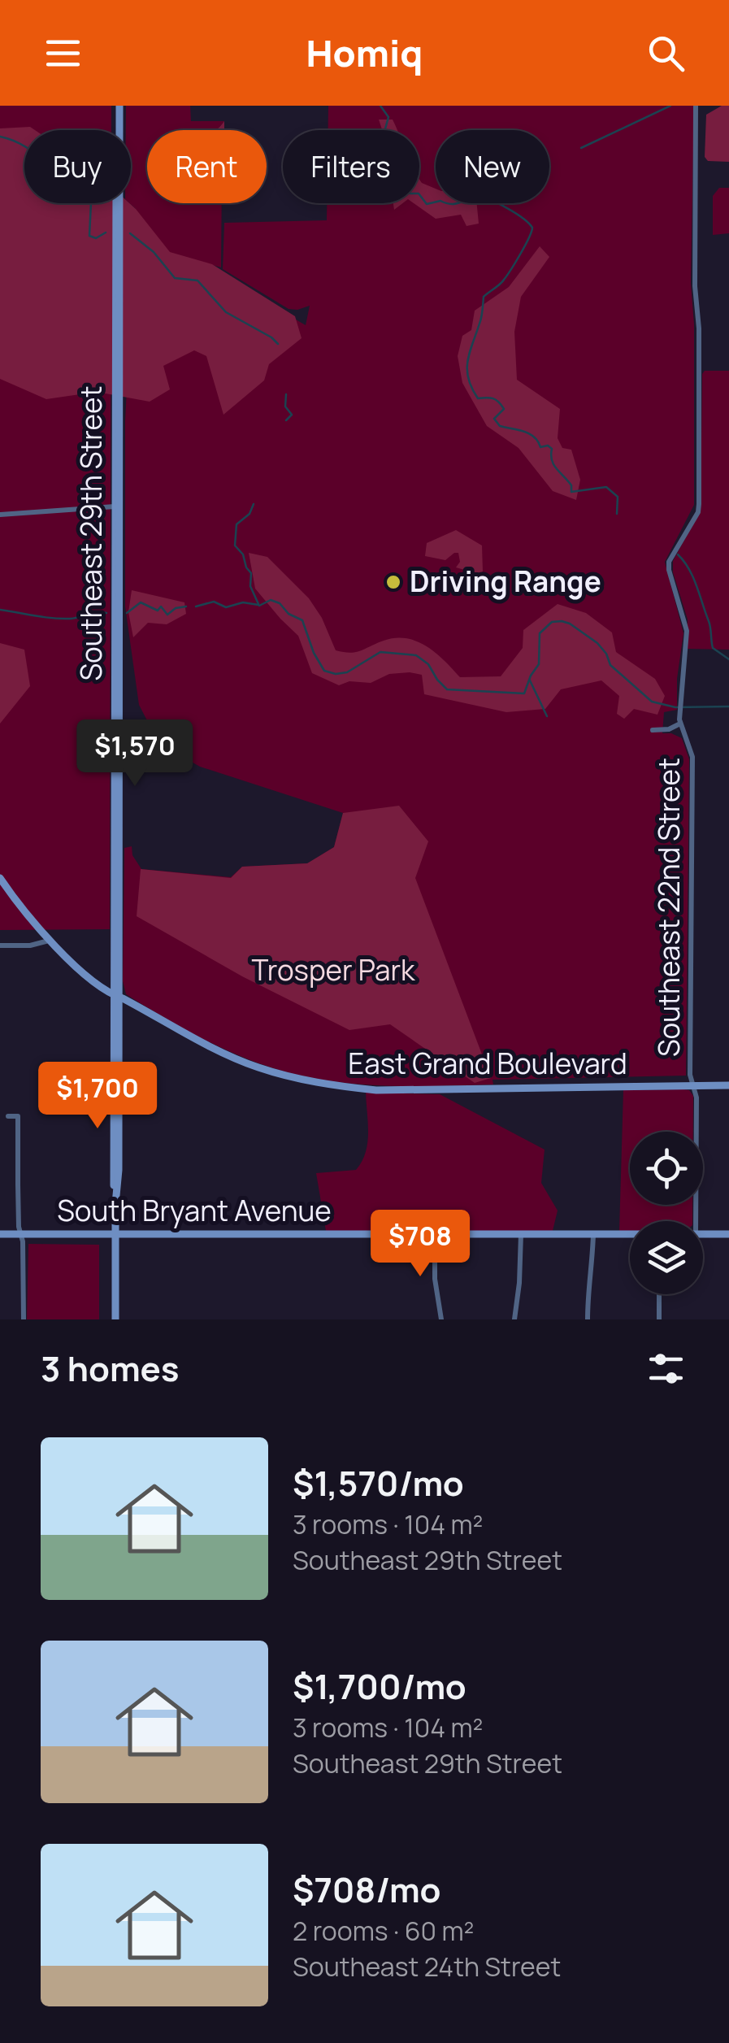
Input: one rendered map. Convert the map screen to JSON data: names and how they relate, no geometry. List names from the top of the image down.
{
  "streets": {
    "street": [
      "Southeast 29th Street",
      "Southeast 22nd Street",
      "East Grand Boulevard",
      "South Bryant Avenue"
    ]
  },
  "crossings": [
    ["Southeast 29th Street", "East Grand Boulevard"],
    ["Southeast 29th Street", "South Bryant Avenue"],
    ["Southeast 22nd Street", "East Grand Boulevard"]
  ],
  "parks": ["Trosper Park"],
  "places": ["Driving Range"],
  "page": {
    "header": "Homiq",
    "chip": [
      "Buy",
      "Rent",
      "Filters",
      "New"
    ],
    "price": ["$1,570", "$1,700", "$708"],
    "heading": "3 homes",
    "list": [
      {
        "name": "$1,570/mo",
        "note": "3 rooms · 104 m² · Southeast 29th Street"
      },
      {
        "name": "$1,700/mo",
        "note": "3 rooms · 104 m² · Southeast 29th Street"
      },
      {
        "name": "$708/mo",
        "note": "2 rooms · 60 m² · Southeast 24th Street"
      }
    ]
  }
}
